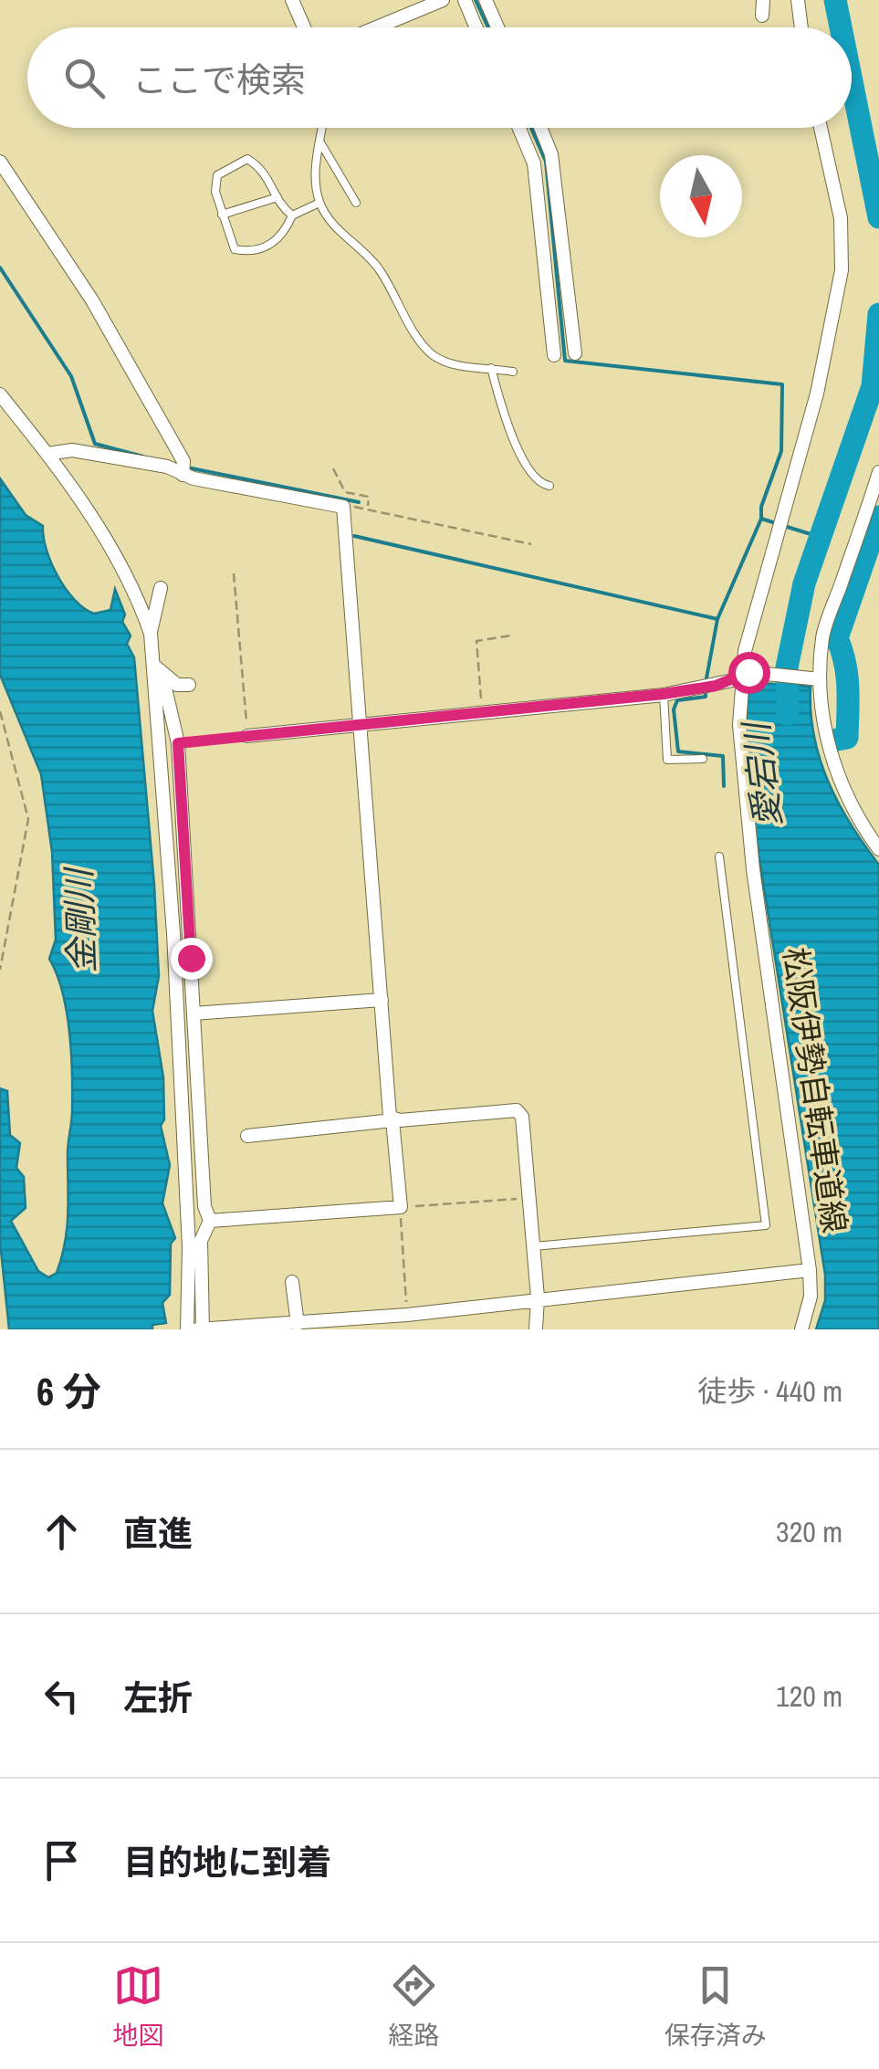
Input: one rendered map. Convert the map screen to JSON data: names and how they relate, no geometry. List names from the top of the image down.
{
  "streets": {
    "street": ["松阪伊勢自転車道線"]
  },
  "water": ["愛宕川", "金剛川"],
  "north": "bottom",
  "page": {
    "search": "ここで検索",
    "heading": ["6 分", "徒歩 · 440 m"],
    "list": [
      ["直進", "320 m"],
      ["左折", "120 m"],
      "目的地に到着"
    ],
    "nav": ["地図", "経路", "保存済み"]
  }
}
